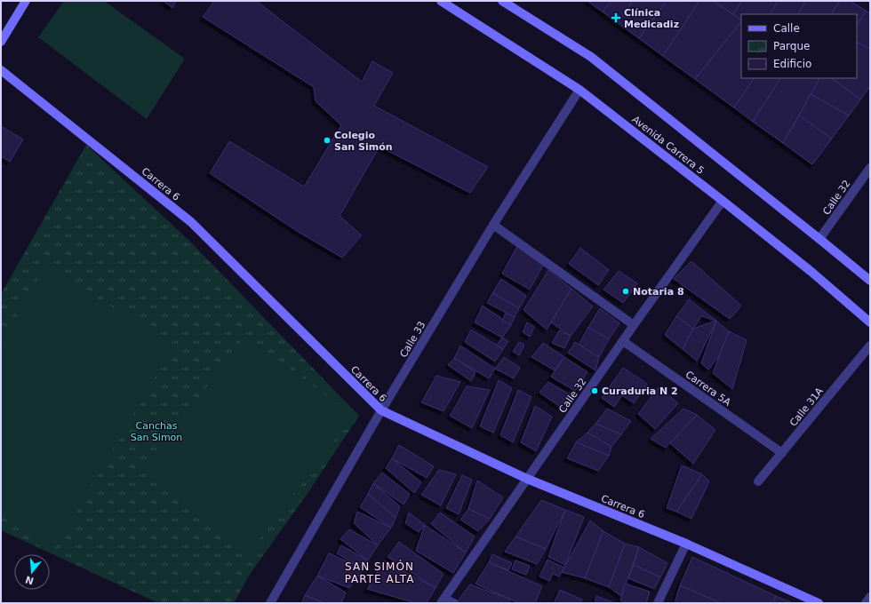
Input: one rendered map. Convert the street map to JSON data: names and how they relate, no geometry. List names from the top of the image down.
{
  "streets": {
    "street": [
      "Avenida Carrera 5",
      "Carrera 6",
      "Calle 32",
      "Calle 33",
      "Carrera 5A",
      "Calle 31A"
    ]
  },
  "crossings": [
    ["Avenida Carrera 5", "Calle 32"],
    ["Avenida Carrera 5", "Calle 33"],
    ["Carrera 6", "Calle 32"],
    ["Carrera 6", "Calle 33"],
    ["Calle 32", "Carrera 5A"],
    ["Carrera 5A", "Calle 31A"]
  ],
  "districts": ["SAN SIMÓN PARTE ALTA"],
  "parks": ["Canchas San Simon"],
  "places": {
    "health": ["Clínica Medicadiz"],
    "other": ["Colegio San Simón", "Notaria 8", "Curaduria N 2"]
  },
  "legend": ["Calle", "Parque", "Edificio"],
  "north": "bottom"
}
